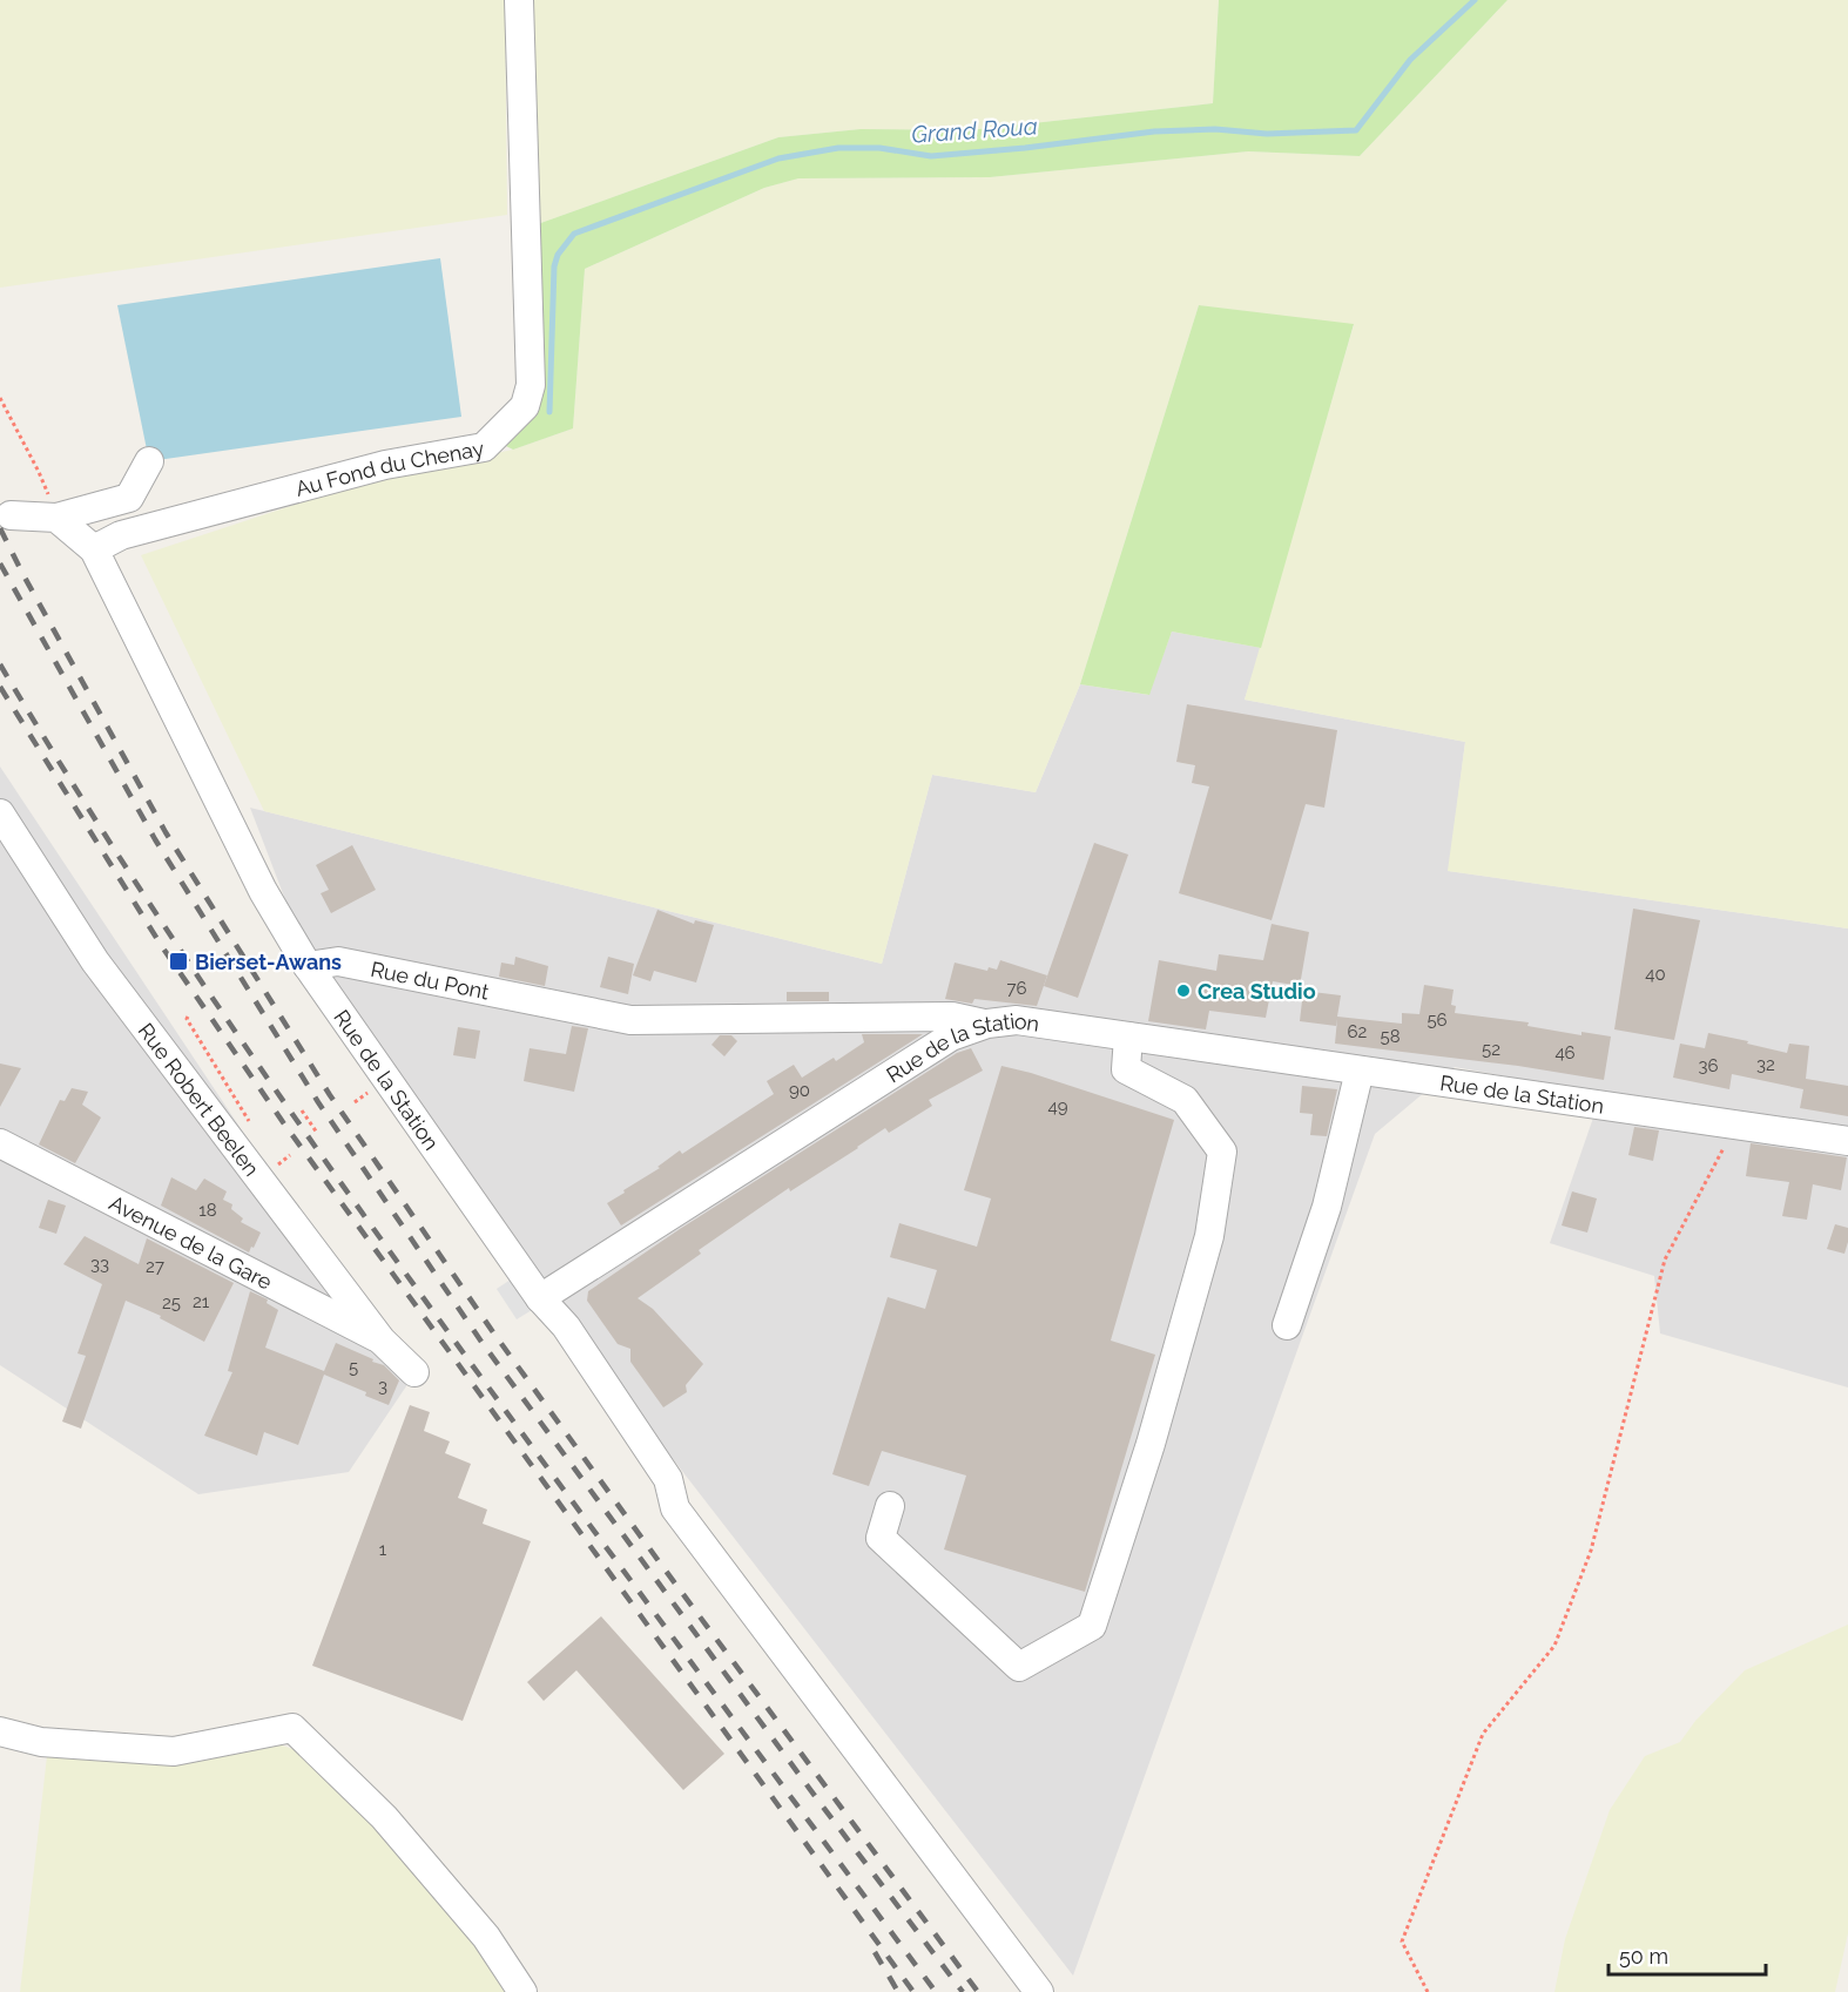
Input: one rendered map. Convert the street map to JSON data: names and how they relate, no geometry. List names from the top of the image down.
{
  "streets": {
    "street": [
      "Au Fond du Chenay",
      "Rue du Pont",
      "Rue de la Station",
      "Rue Robert Beelen",
      "Avenue de la Gare"
    ]
  },
  "crossings": [
    ["Rue du Pont", "Rue de la Station"],
    ["Rue Robert Beelen", "Avenue de la Gare"]
  ],
  "water": ["Grand Roua"],
  "places": {
    "transit": ["Bierset-Awans"],
    "other": ["Crea Studio"]
  },
  "house_numbers": [
    "40",
    "76",
    "56",
    "62",
    "58",
    "52",
    "46",
    "32",
    "36",
    "90",
    "49",
    "18",
    "33",
    "27",
    "21",
    "25",
    "5",
    "3",
    "1"
  ],
  "scale_bar": "50 m"
}
